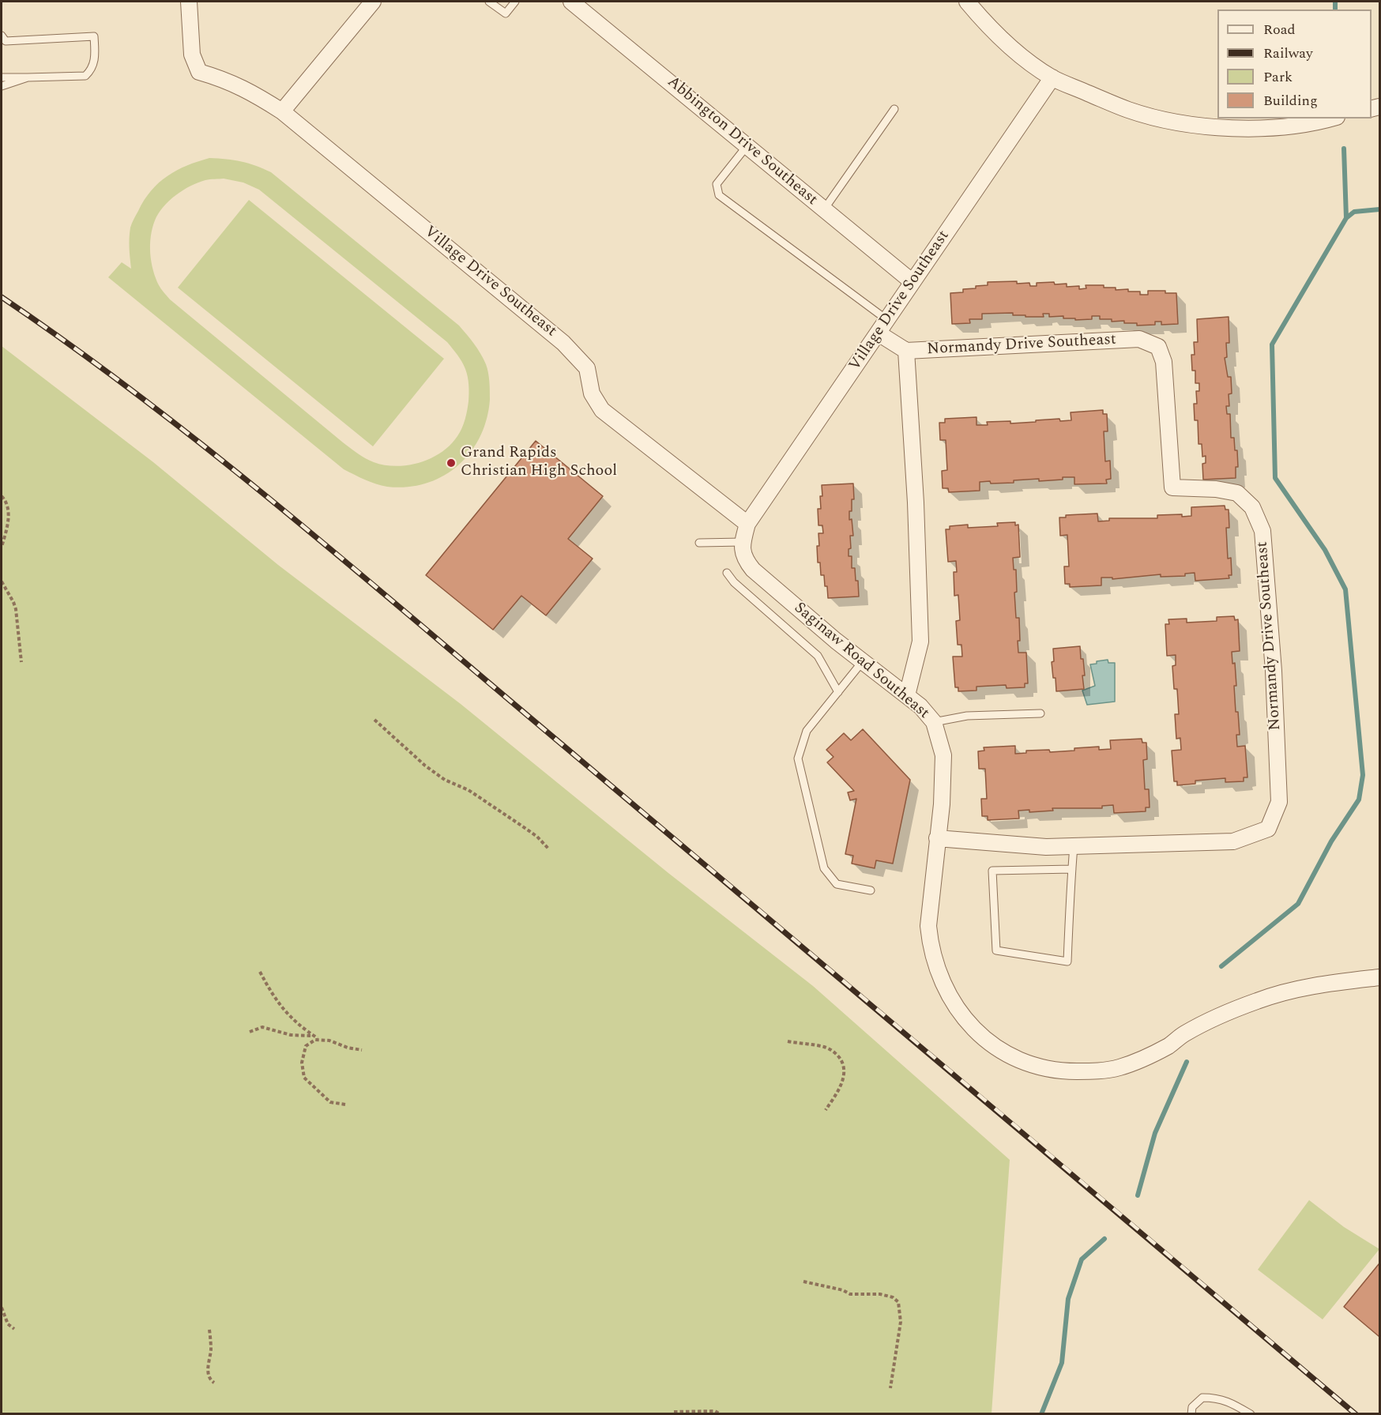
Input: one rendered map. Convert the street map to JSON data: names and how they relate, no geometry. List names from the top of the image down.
{
  "streets": {
    "street": [
      "Abbington Drive Southeast",
      "Village Drive Southeast",
      "Normandy Drive Southeast",
      "Saginaw Road Southeast"
    ]
  },
  "crossings": [
    ["Abbington Drive Southeast", "Village Drive Southeast"],
    ["Village Drive Southeast", "Normandy Drive Southeast"],
    ["Village Drive Southeast", "Saginaw Road Southeast"],
    ["Normandy Drive Southeast", "Saginaw Road Southeast"]
  ],
  "places": ["Grand Rapids Christian High School"],
  "legend": [
    "Road",
    "Railway",
    "Park",
    "Building"
  ]
}
